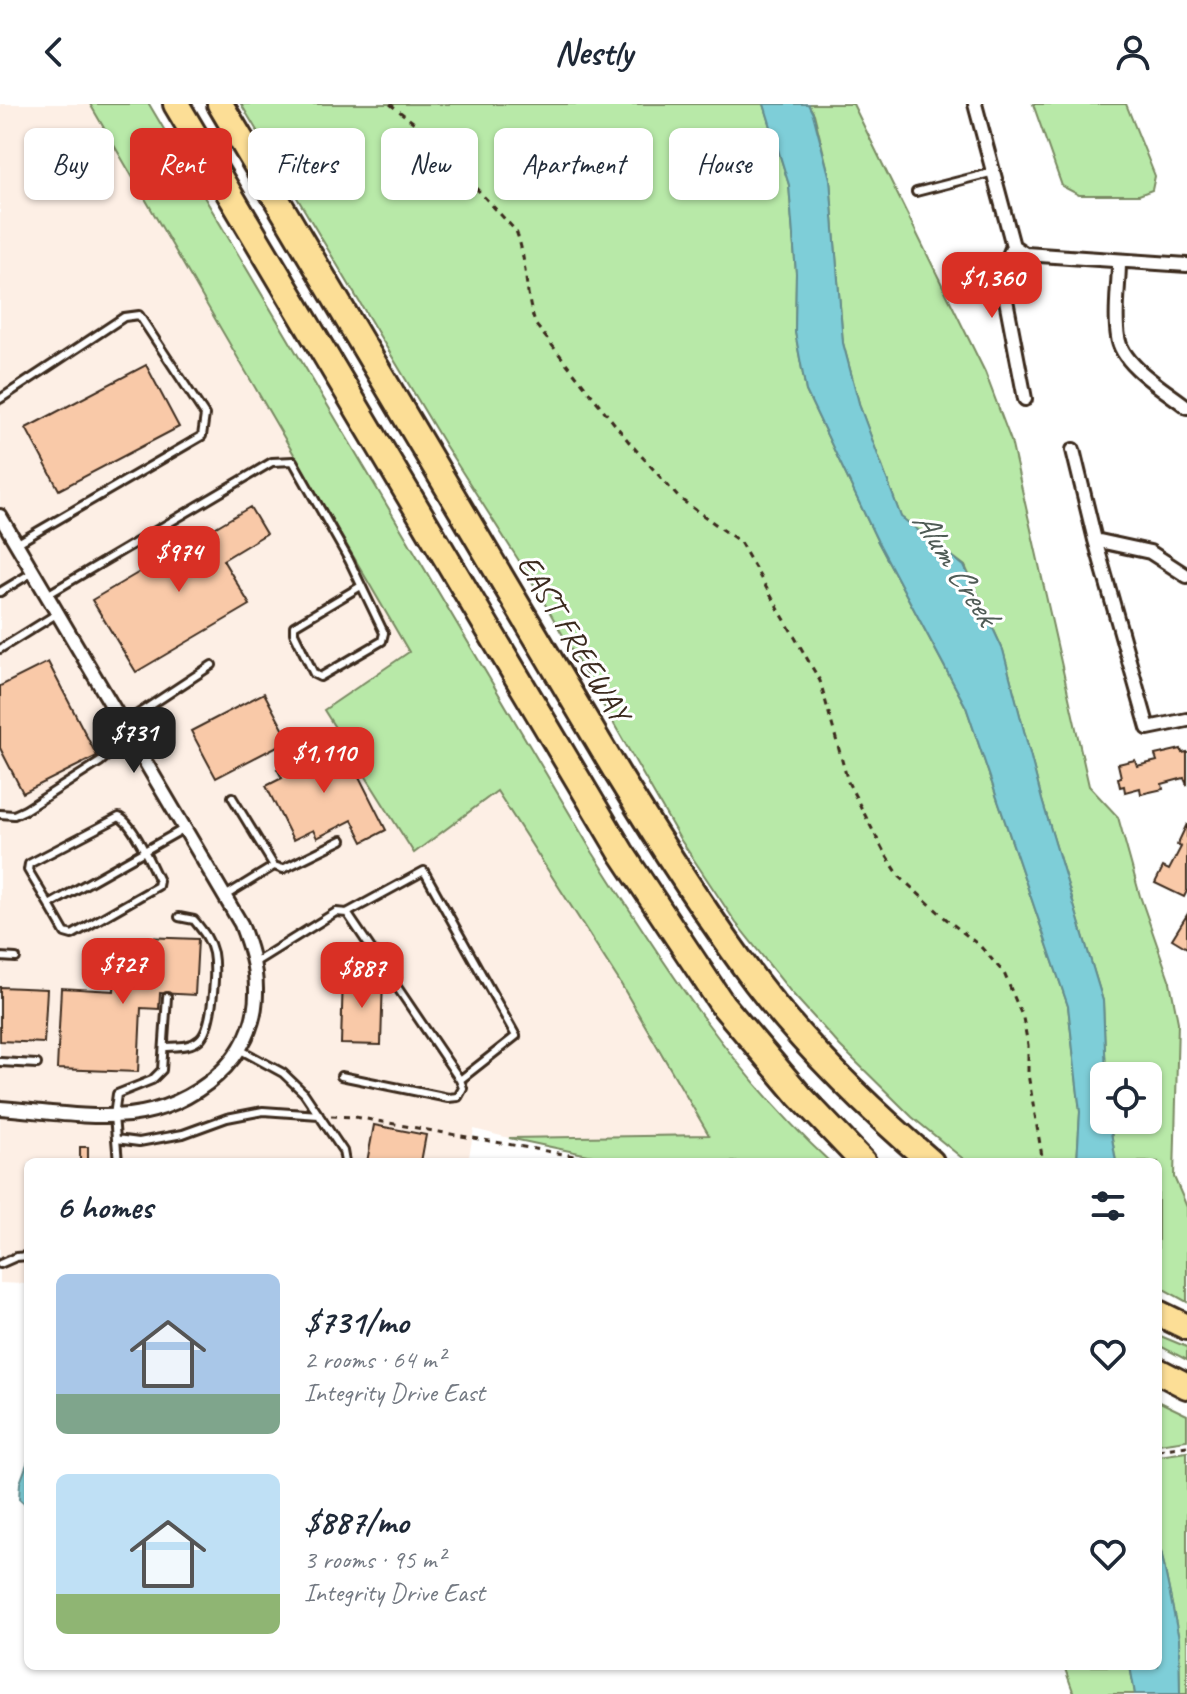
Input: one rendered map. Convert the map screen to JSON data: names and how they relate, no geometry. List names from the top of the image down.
{
  "streets": {
    "highway": ["EAST FREEWAY"]
  },
  "water": ["Alum Creek"],
  "page": {
    "header": "Nestly",
    "chip": [
      "Buy",
      "Rent",
      "Filters",
      "New",
      "Apartment",
      "House"
    ],
    "price": [
      "$1,360",
      "$974",
      "$731",
      "$1,110",
      "$727",
      "$887"
    ],
    "heading": "6 homes",
    "list": [
      {
        "name": "$731/mo",
        "note": "2 rooms · 64 m² · Integrity Drive East"
      },
      {
        "name": "$887/mo",
        "note": "3 rooms · 95 m² · Integrity Drive East"
      }
    ]
  }
}
